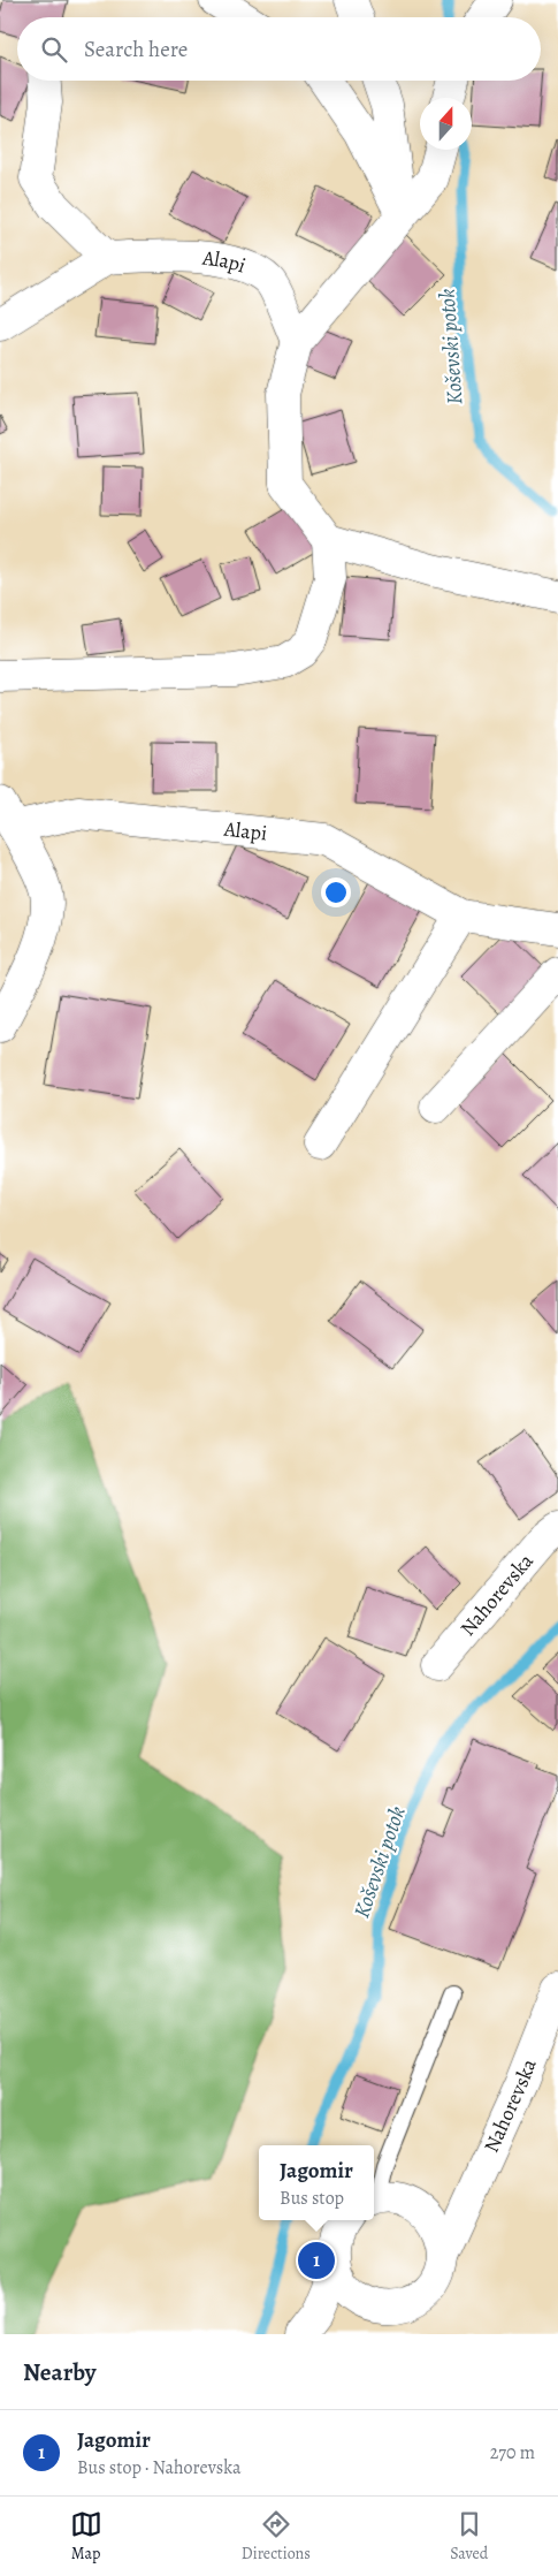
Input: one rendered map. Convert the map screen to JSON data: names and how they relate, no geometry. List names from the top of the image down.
{
  "streets": {
    "street": ["Alapi", "Nahorevska"]
  },
  "water": ["Koševski potok"],
  "north": "top",
  "page": {
    "search": "Search here",
    "popup": ["Jagomir", "Bus stop"],
    "pins": "1",
    "heading": "Nearby",
    "list": [
      {
        "mark": "1",
        "name": "Jagomir",
        "note": "Bus stop · Nahorevska",
        "value": "270 m"
      }
    ],
    "nav": ["Map", "Directions", "Saved"]
  }
}
